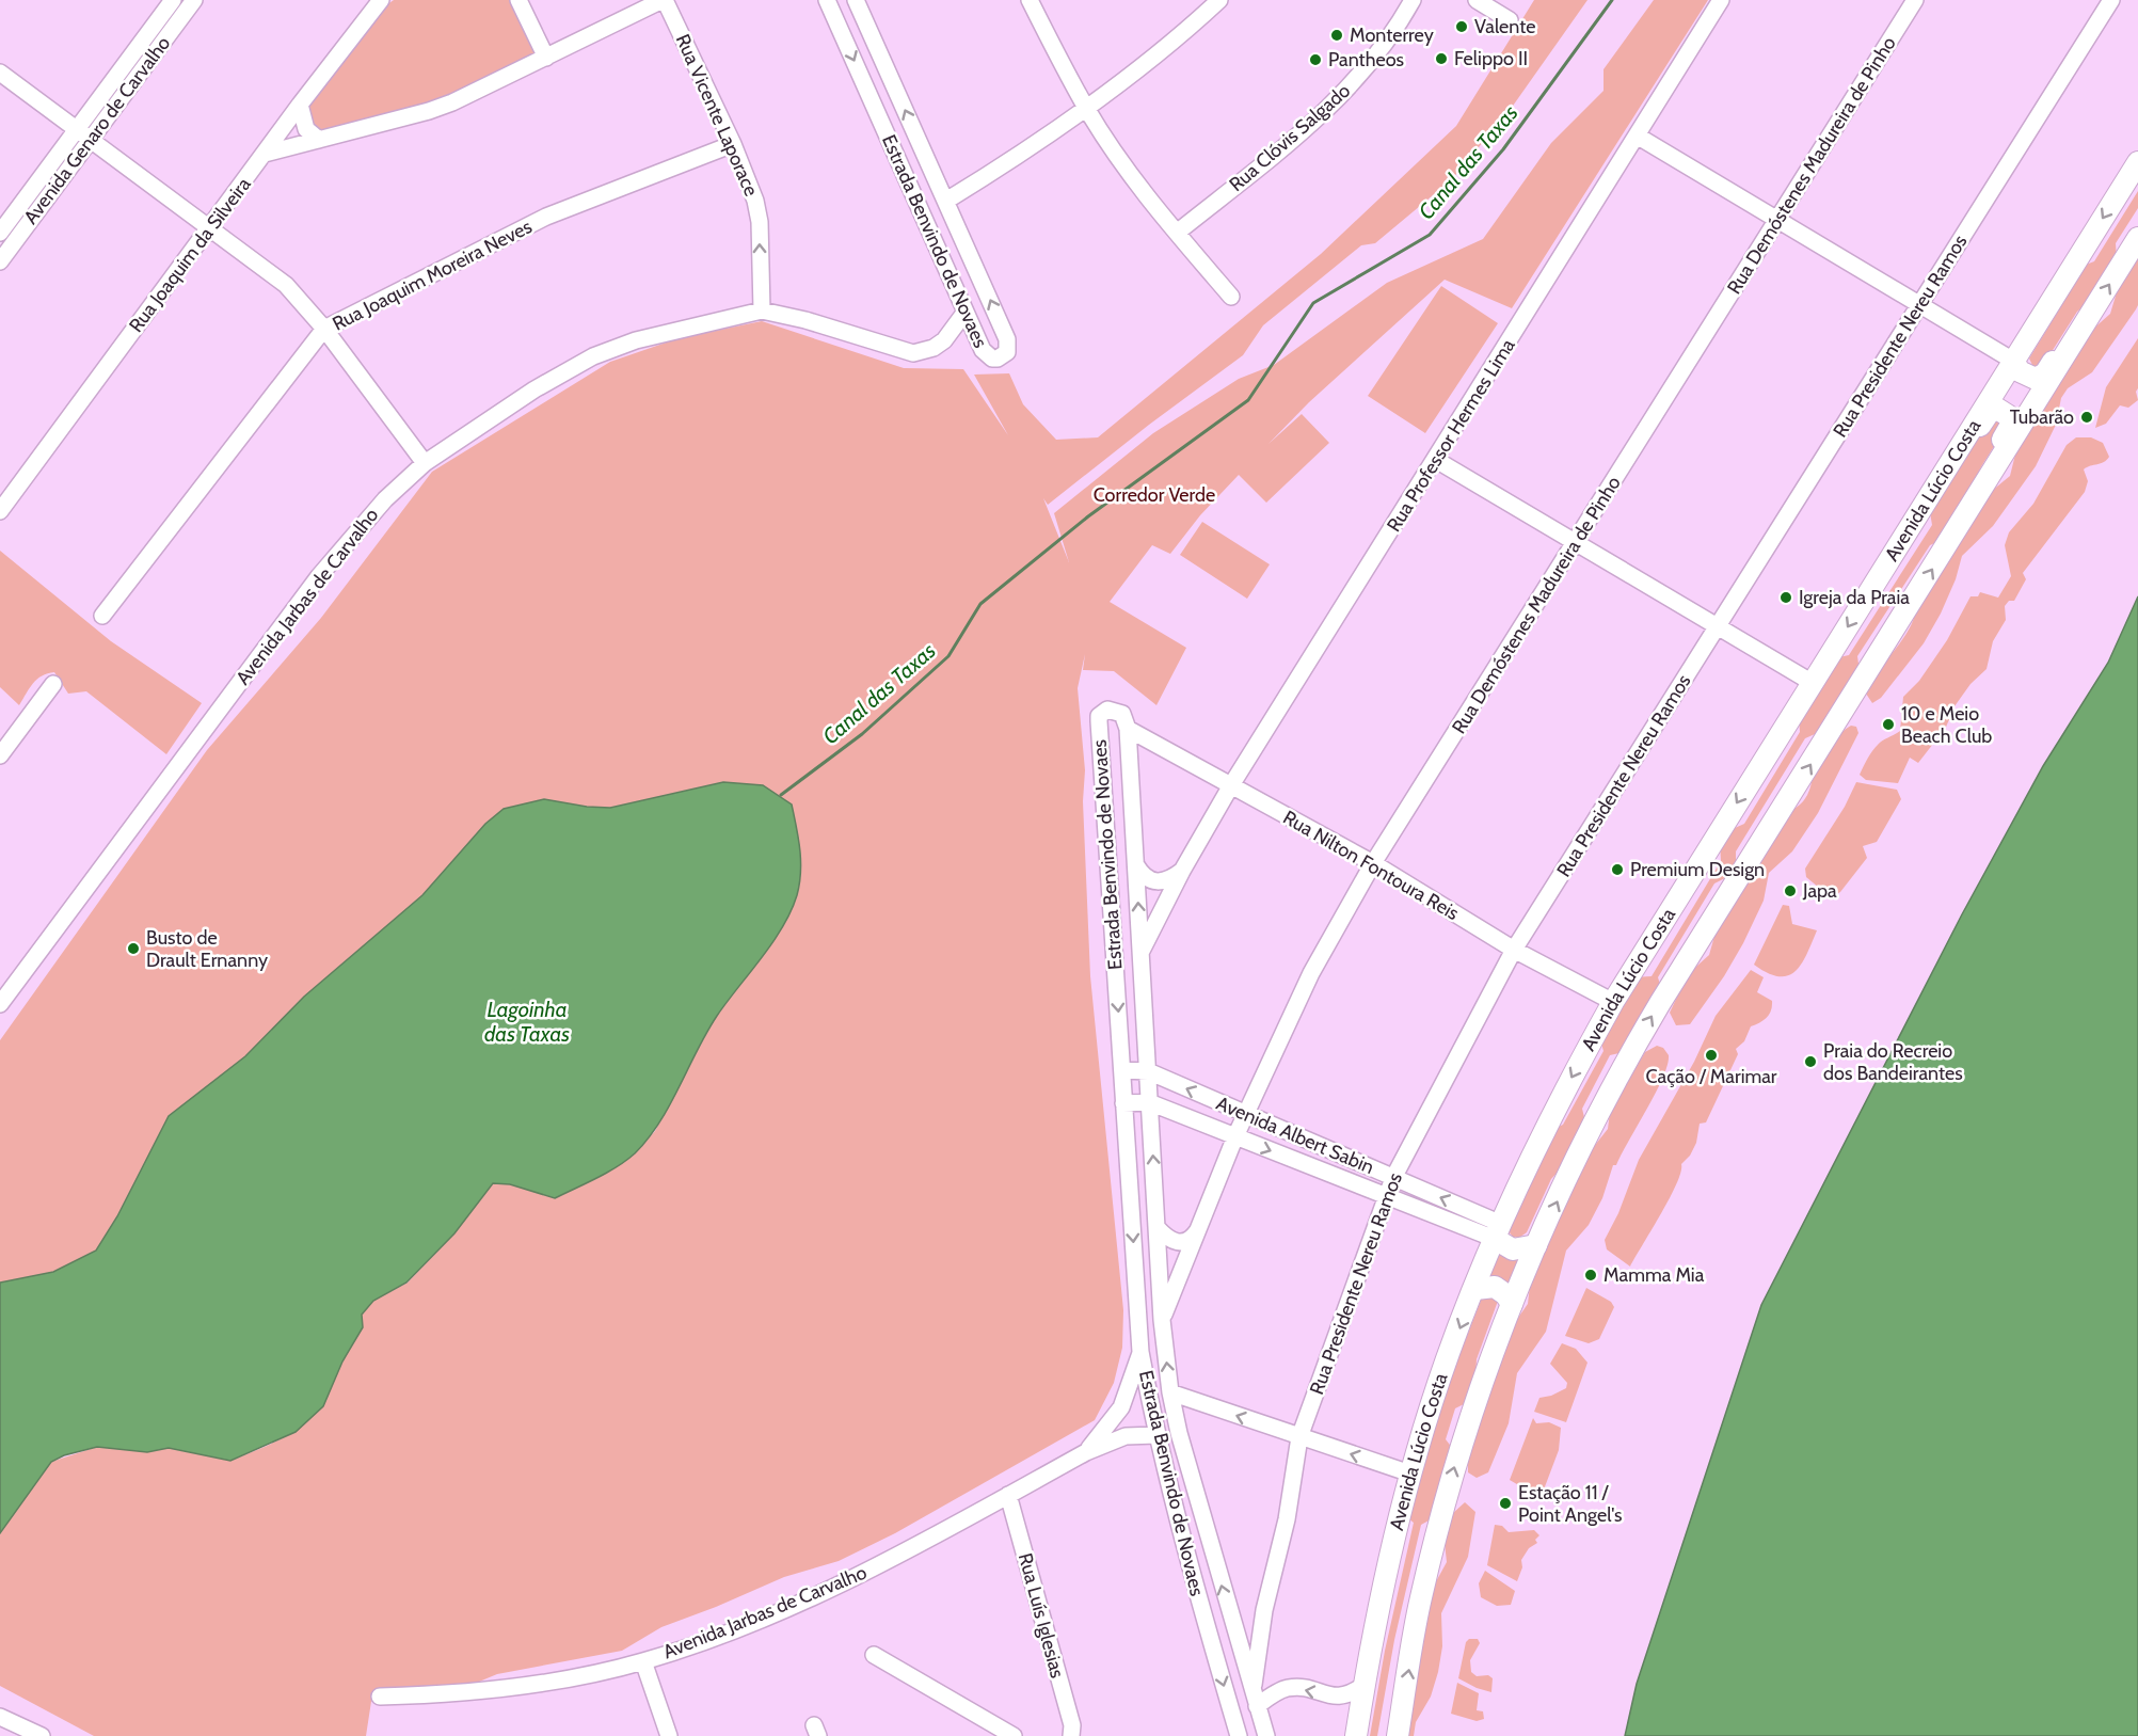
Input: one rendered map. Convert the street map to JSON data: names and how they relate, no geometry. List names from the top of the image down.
{
  "streets": {
    "main road": ["Avenida Lúcio Costa"],
    "street": [
      "Rua Vicente Laporace",
      "Avenida Genaro de Carvalho",
      "Rua Clóvis Salgado",
      "Rua Demóstenes Madureira de Pinho",
      "Estrada Benvindo de Novaes",
      "Rua Joaquim da Silveira",
      "Rua Joaquim Moreira Neves",
      "Rua Presidente Nereu Ramos",
      "Rua Professor Hermes Lima",
      "Avenida Jarbas de Carvalho",
      "Rua Nilton Fontoura Reis",
      "Avenida Albert Sabin",
      "Rua Luís Iglesias"
    ]
  },
  "crossings": [
    ["Rua Vicente Laporace", "Rua Joaquim Moreira Neves"],
    ["Rua Vicente Laporace", "Avenida Jarbas de Carvalho"],
    ["Rua Demóstenes Madureira de Pinho", "Estrada Benvindo de Novaes"],
    ["Rua Demóstenes Madureira de Pinho", "Rua Nilton Fontoura Reis"],
    ["Rua Demóstenes Madureira de Pinho", "Avenida Albert Sabin"],
    ["Estrada Benvindo de Novaes", "Rua Presidente Nereu Ramos"],
    ["Estrada Benvindo de Novaes", "Rua Professor Hermes Lima"],
    ["Estrada Benvindo de Novaes", "Avenida Jarbas de Carvalho"],
    ["Estrada Benvindo de Novaes", "Rua Nilton Fontoura Reis"],
    ["Estrada Benvindo de Novaes", "Avenida Albert Sabin"],
    ["Rua Presidente Nereu Ramos", "Rua Nilton Fontoura Reis"],
    ["Rua Presidente Nereu Ramos", "Avenida Albert Sabin"],
    ["Rua Professor Hermes Lima", "Rua Nilton Fontoura Reis"],
    ["Avenida Lúcio Costa", "Rua Nilton Fontoura Reis"],
    ["Avenida Lúcio Costa", "Avenida Albert Sabin"],
    ["Avenida Jarbas de Carvalho", "Rua Luís Iglesias"]
  ],
  "one_way": ["Rua Vicente Laporace"],
  "water": ["Canal das Taxas", "Lagoinha das Taxas"],
  "parks": ["Corredor Verde"],
  "places": [
    "Valente",
    "Monterrey",
    "Felippo II",
    "Pantheos",
    "Tubarão",
    "Igreja da Praia",
    "10 e Meio Beach Club",
    "Premium Design",
    "Japa",
    "Busto de Drault Ernanny",
    "Cação / Marimar",
    "Praia do Recreio dos Bandeirantes",
    "Mamma Mia",
    "Estação 11 / Point Angel's"
  ]
}
